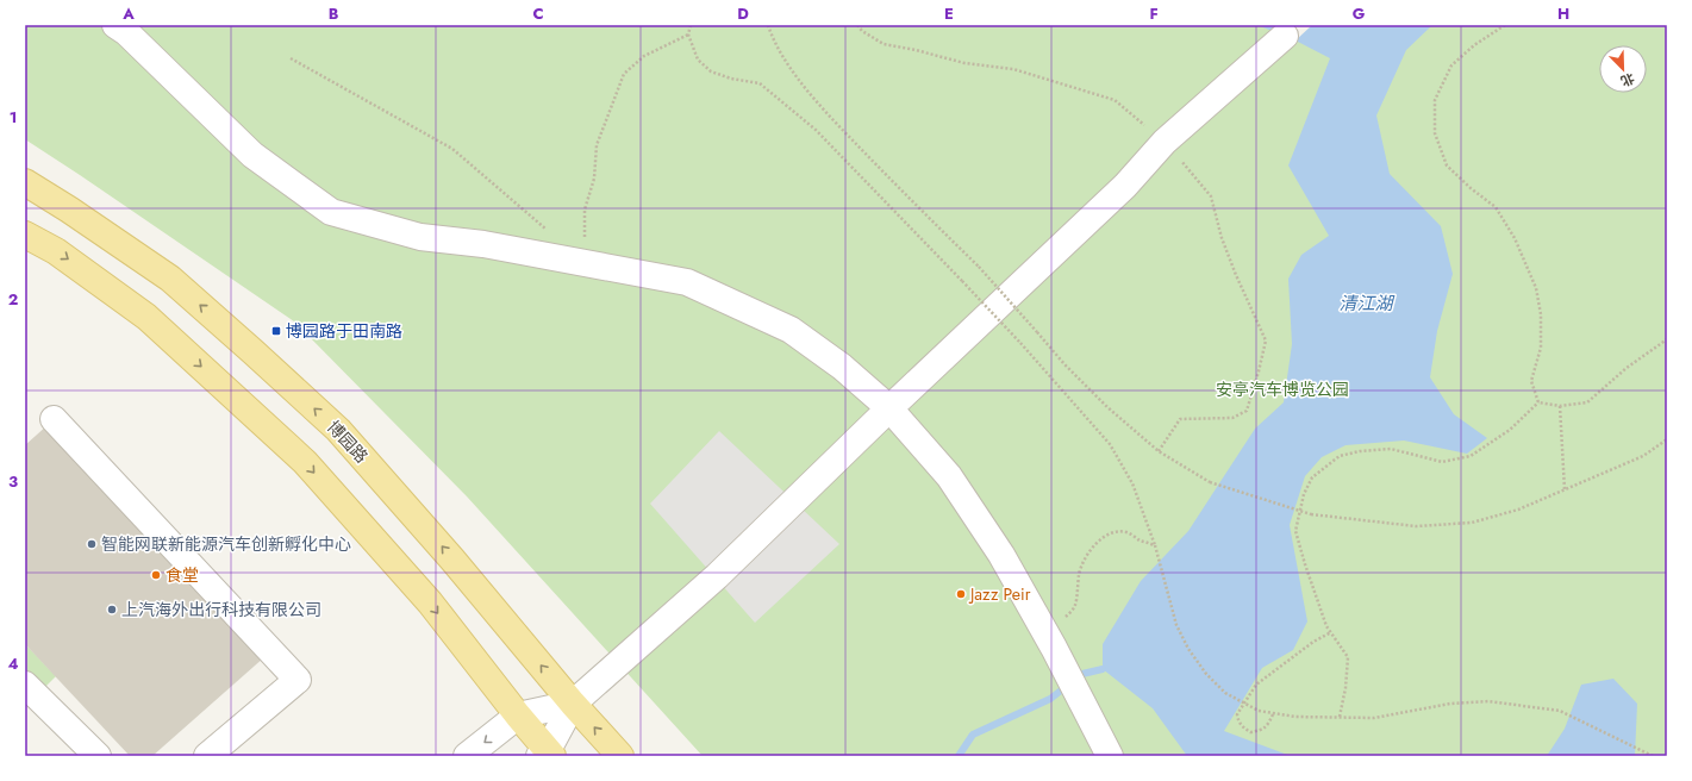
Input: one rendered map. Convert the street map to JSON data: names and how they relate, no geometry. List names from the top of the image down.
{
  "streets": {
    "main road": ["博园路"]
  },
  "water": ["清江湖"],
  "parks": ["安亭汽车博览公园"],
  "places": {
    "transit": ["博园路于田南路"],
    "other": [
      "智能网联新能源汽车创新孵化中心",
      "食堂",
      "Jazz Peir",
      "上汽海外出行科技有限公司"
    ]
  },
  "north": "bottom right",
  "grid": {
    "columns": [
      "A",
      "B",
      "C",
      "D",
      "E",
      "F",
      "G",
      "H"
    ],
    "rows": [
      "1",
      "2",
      "3",
      "4"
    ]
  }
}
